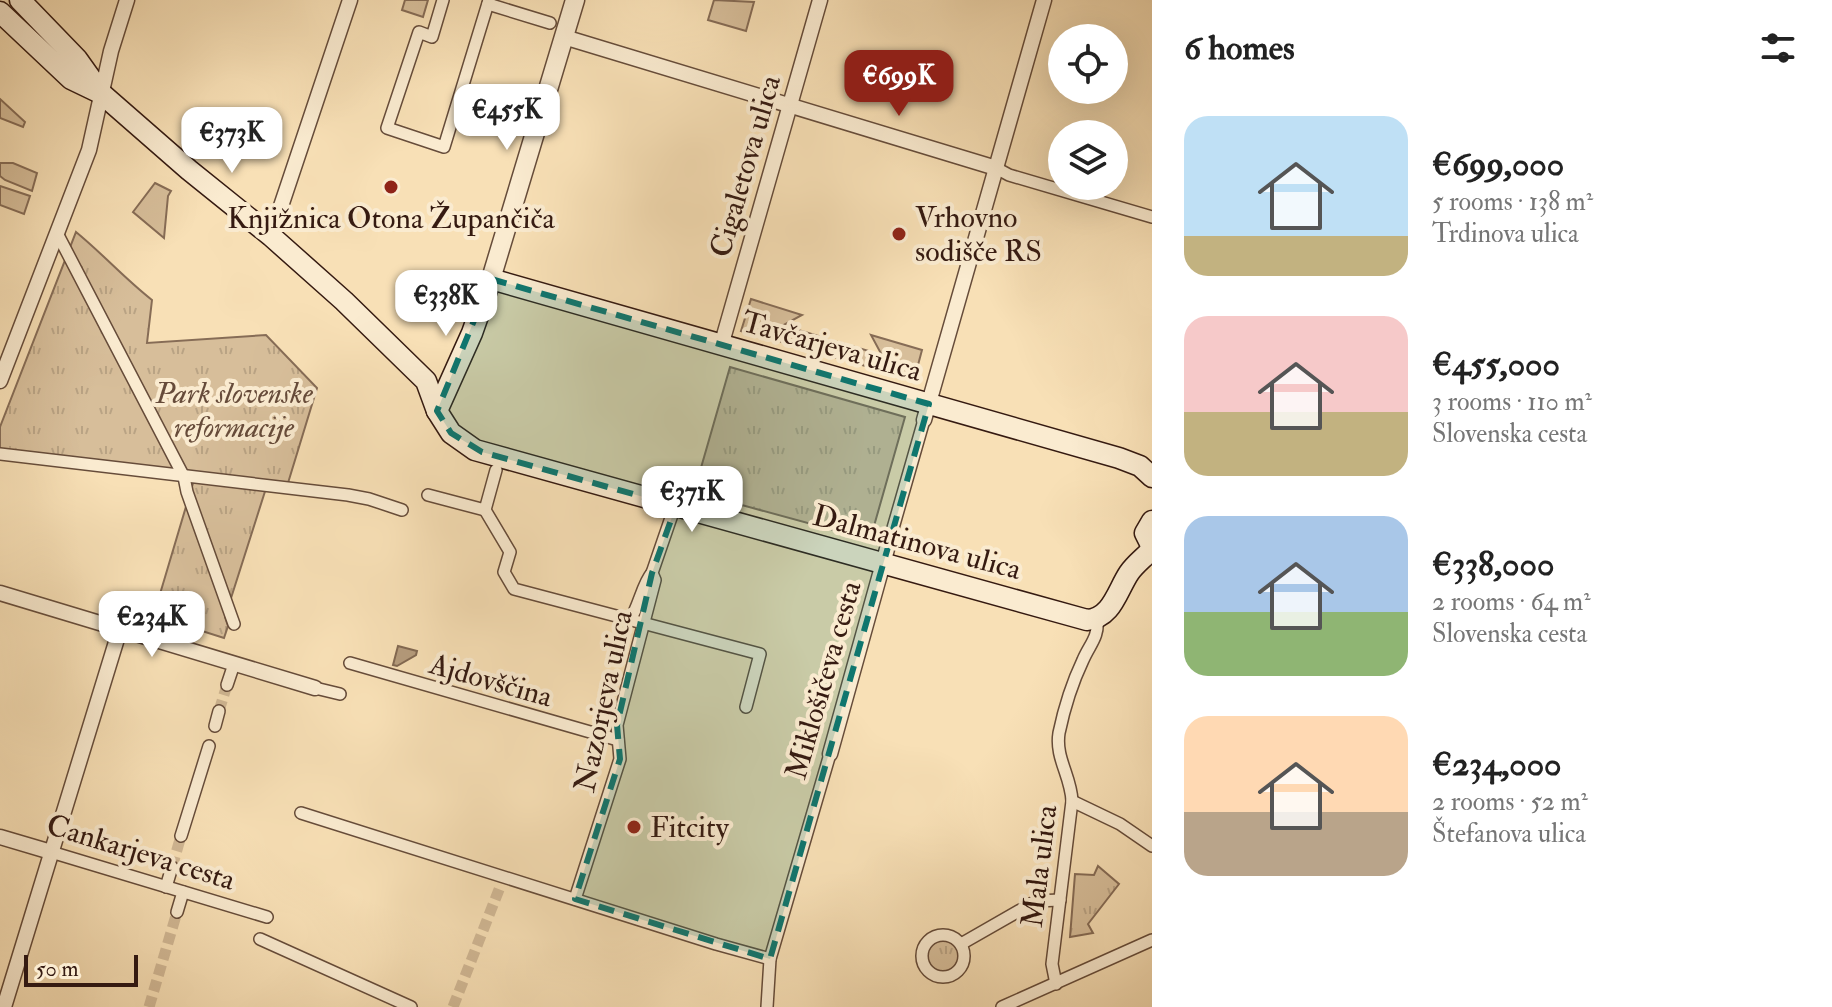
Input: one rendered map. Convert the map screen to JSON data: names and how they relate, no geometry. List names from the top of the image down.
{
  "streets": {
    "main road": ["Tavčarjeva ulica", "Dalmatinova ulica"],
    "street": [
      "Cigaletova ulica",
      "Ajdovščina",
      "Miklošičeva cesta",
      "Nazorjeva ulica",
      "Cankarjeva cesta",
      "Mala ulica"
    ]
  },
  "crossings": [
    ["Cigaletova ulica", "Tavčarjeva ulica"],
    ["Tavčarjeva ulica", "Miklošičeva cesta"],
    ["Dalmatinova ulica", "Miklošičeva cesta"],
    ["Dalmatinova ulica", "Nazorjeva ulica"],
    ["Dalmatinova ulica", "Mala ulica"],
    ["Ajdovščina", "Nazorjeva ulica"]
  ],
  "parks": ["Park slovenske reformacije"],
  "places": ["Knjižnica Otona Župančiča", "Vrhovno sodišče RS", "Fitcity"],
  "scale_bar": "50 m",
  "page": {
    "heading": "6 homes",
    "price": [
      "€699K",
      "€455K",
      "€373K",
      "€338K",
      "€371K",
      "€234K"
    ],
    "list": [
      {
        "name": "€699,000",
        "note": "5 rooms · 138 m² · Trdinova ulica"
      },
      {
        "name": "€455,000",
        "note": "3 rooms · 110 m² · Slovenska cesta"
      },
      {
        "name": "€338,000",
        "note": "2 rooms · 64 m² · Slovenska cesta"
      },
      {
        "name": "€234,000",
        "note": "2 rooms · 52 m² · Štefanova ulica"
      }
    ],
    "scale": "50 m"
  }
}
